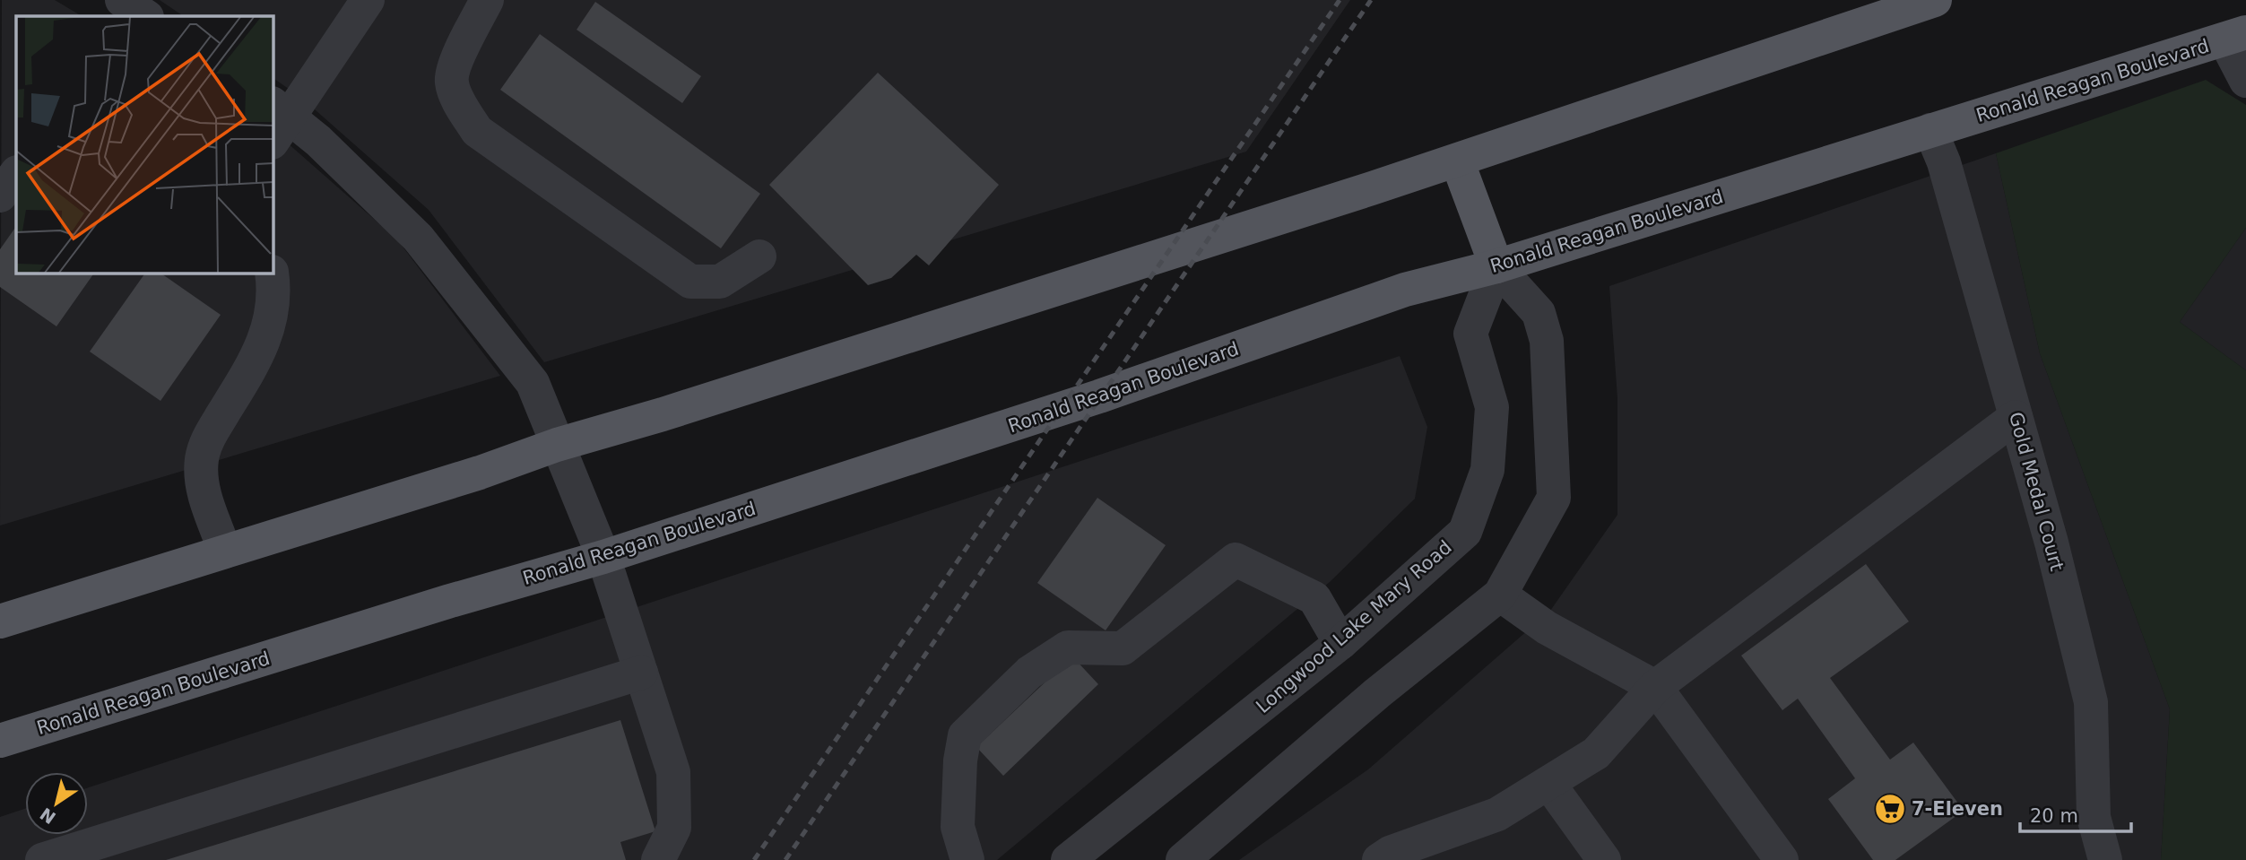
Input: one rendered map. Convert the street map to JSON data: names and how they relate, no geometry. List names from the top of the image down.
{
  "streets": {
    "main road": ["Ronald Reagan Boulevard"],
    "street": ["Gold Medal Court", "Longwood Lake Mary Road"]
  },
  "crossings": [
    ["Ronald Reagan Boulevard", "Gold Medal Court"],
    ["Ronald Reagan Boulevard", "Longwood Lake Mary Road"]
  ],
  "places": {
    "supermarket": ["7-Eleven"]
  },
  "scale_bar": "20 m",
  "north": "bottom left"
}
